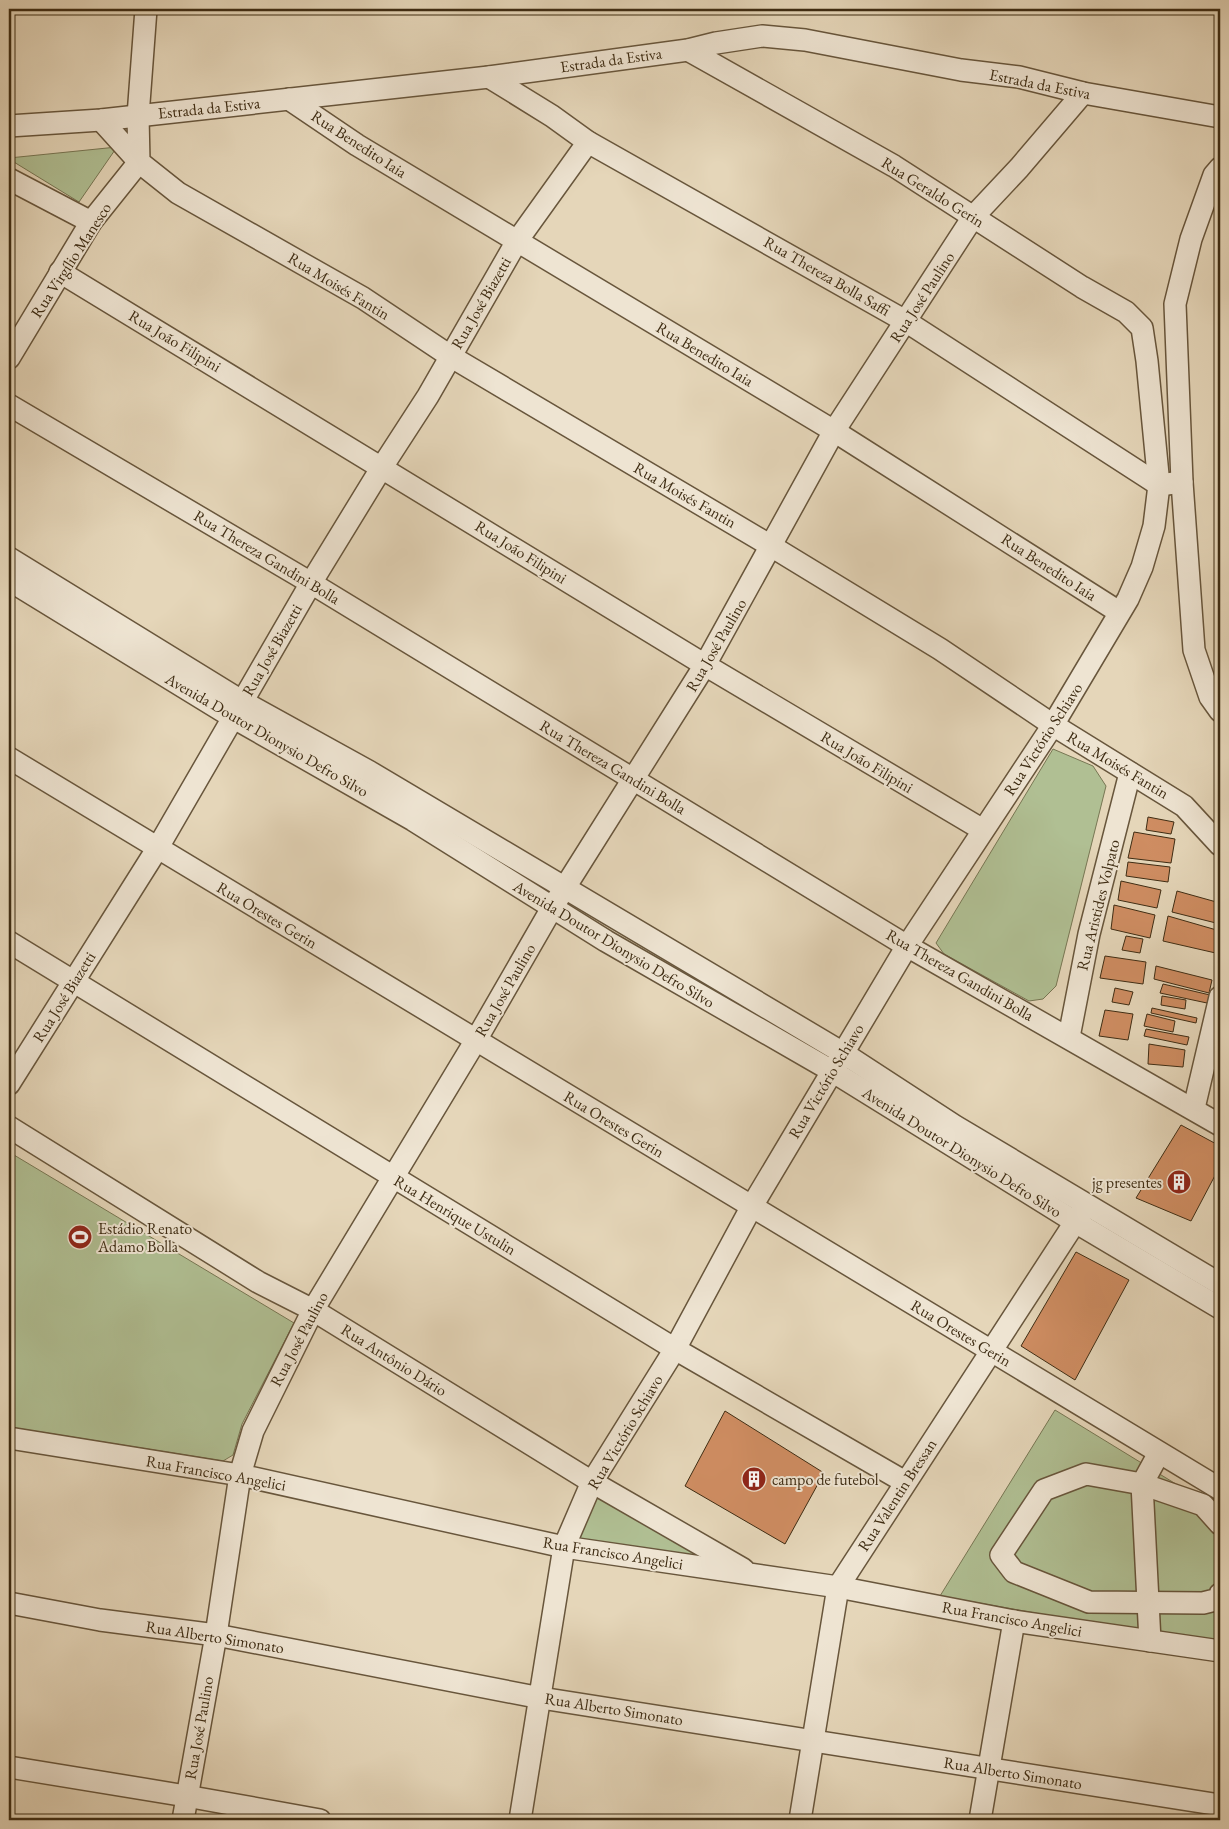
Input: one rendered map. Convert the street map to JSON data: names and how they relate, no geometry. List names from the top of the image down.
{
  "streets": {
    "street": [
      "Estrada da Estiva",
      "Rua Benedito Iaia",
      "Rua Geraldo Gerin",
      "Rua Virgílio Manesco",
      "Rua Thereza Bolla Saffi",
      "Rua Moisés Fantin",
      "Rua José Paulino",
      "Rua José Biazetti",
      "Rua João Filipini",
      "Rua Thereza Gandini Bolla",
      "Avenida Doutor Dionysio Defro Silvo",
      "Rua Victório Schiavo",
      "Rua Aristides Volpato",
      "Rua Orestes Gerin",
      "Rua Henrique Ustulin",
      "Rua Antônio Dário",
      "Rua Francisco Angelici",
      "Rua Valentin Bressan",
      "Rua Alberto Simonato"
    ]
  },
  "crossings": [
    ["Estrada da Estiva", "Rua Benedito Iaia"],
    ["Estrada da Estiva", "Rua Geraldo Gerin"],
    ["Estrada da Estiva", "Rua Thereza Bolla Saffi"],
    ["Estrada da Estiva", "Rua José Paulino"],
    ["Rua Benedito Iaia", "Rua José Paulino"],
    ["Rua Benedito Iaia", "Rua José Biazetti"],
    ["Rua Benedito Iaia", "Rua Victório Schiavo"],
    ["Rua Geraldo Gerin", "Rua José Paulino"],
    ["Rua Geraldo Gerin", "Rua Victório Schiavo"],
    ["Rua Virgílio Manesco", "Rua Moisés Fantin"],
    ["Rua Virgílio Manesco", "Rua João Filipini"],
    ["Rua Thereza Bolla Saffi", "Rua José Paulino"],
    ["Rua Thereza Bolla Saffi", "Rua José Biazetti"],
    ["Rua Thereza Bolla Saffi", "Rua Victório Schiavo"],
    ["Rua Moisés Fantin", "Rua José Paulino"],
    ["Rua Moisés Fantin", "Rua José Biazetti"],
    ["Rua Moisés Fantin", "Rua Victório Schiavo"],
    ["Rua Moisés Fantin", "Rua Aristides Volpato"],
    ["Rua José Paulino", "Rua João Filipini"],
    ["Rua José Paulino", "Rua Thereza Gandini Bolla"],
    ["Rua José Paulino", "Avenida Doutor Dionysio Defro Silvo"],
    ["Rua José Paulino", "Rua Orestes Gerin"],
    ["Rua José Paulino", "Rua Henrique Ustulin"],
    ["Rua José Paulino", "Rua Antônio Dário"],
    ["Rua José Paulino", "Rua Francisco Angelici"],
    ["Rua José Paulino", "Rua Alberto Simonato"],
    ["Rua José Biazetti", "Rua João Filipini"],
    ["Rua José Biazetti", "Rua Thereza Gandini Bolla"],
    ["Rua José Biazetti", "Avenida Doutor Dionysio Defro Silvo"],
    ["Rua José Biazetti", "Rua Orestes Gerin"],
    ["Rua José Biazetti", "Rua Henrique Ustulin"],
    ["Rua João Filipini", "Rua Victório Schiavo"],
    ["Rua Thereza Gandini Bolla", "Rua Victório Schiavo"],
    ["Rua Thereza Gandini Bolla", "Rua Aristides Volpato"],
    ["Avenida Doutor Dionysio Defro Silvo", "Rua Victório Schiavo"],
    ["Avenida Doutor Dionysio Defro Silvo", "Rua Valentin Bressan"],
    ["Rua Victório Schiavo", "Rua Orestes Gerin"],
    ["Rua Victório Schiavo", "Rua Henrique Ustulin"],
    ["Rua Victório Schiavo", "Rua Antônio Dário"],
    ["Rua Victório Schiavo", "Rua Francisco Angelici"],
    ["Rua Victório Schiavo", "Rua Alberto Simonato"],
    ["Rua Orestes Gerin", "Rua Valentin Bressan"],
    ["Rua Henrique Ustulin", "Rua Valentin Bressan"],
    ["Rua Antônio Dário", "Rua Francisco Angelici"],
    ["Rua Francisco Angelici", "Rua Valentin Bressan"],
    ["Rua Valentin Bressan", "Rua Alberto Simonato"]
  ],
  "places": {
    "building": ["jg presentes", "campo de futebol"],
    "sports": ["Estádio Renato Adamo Bolla"]
  }
}
